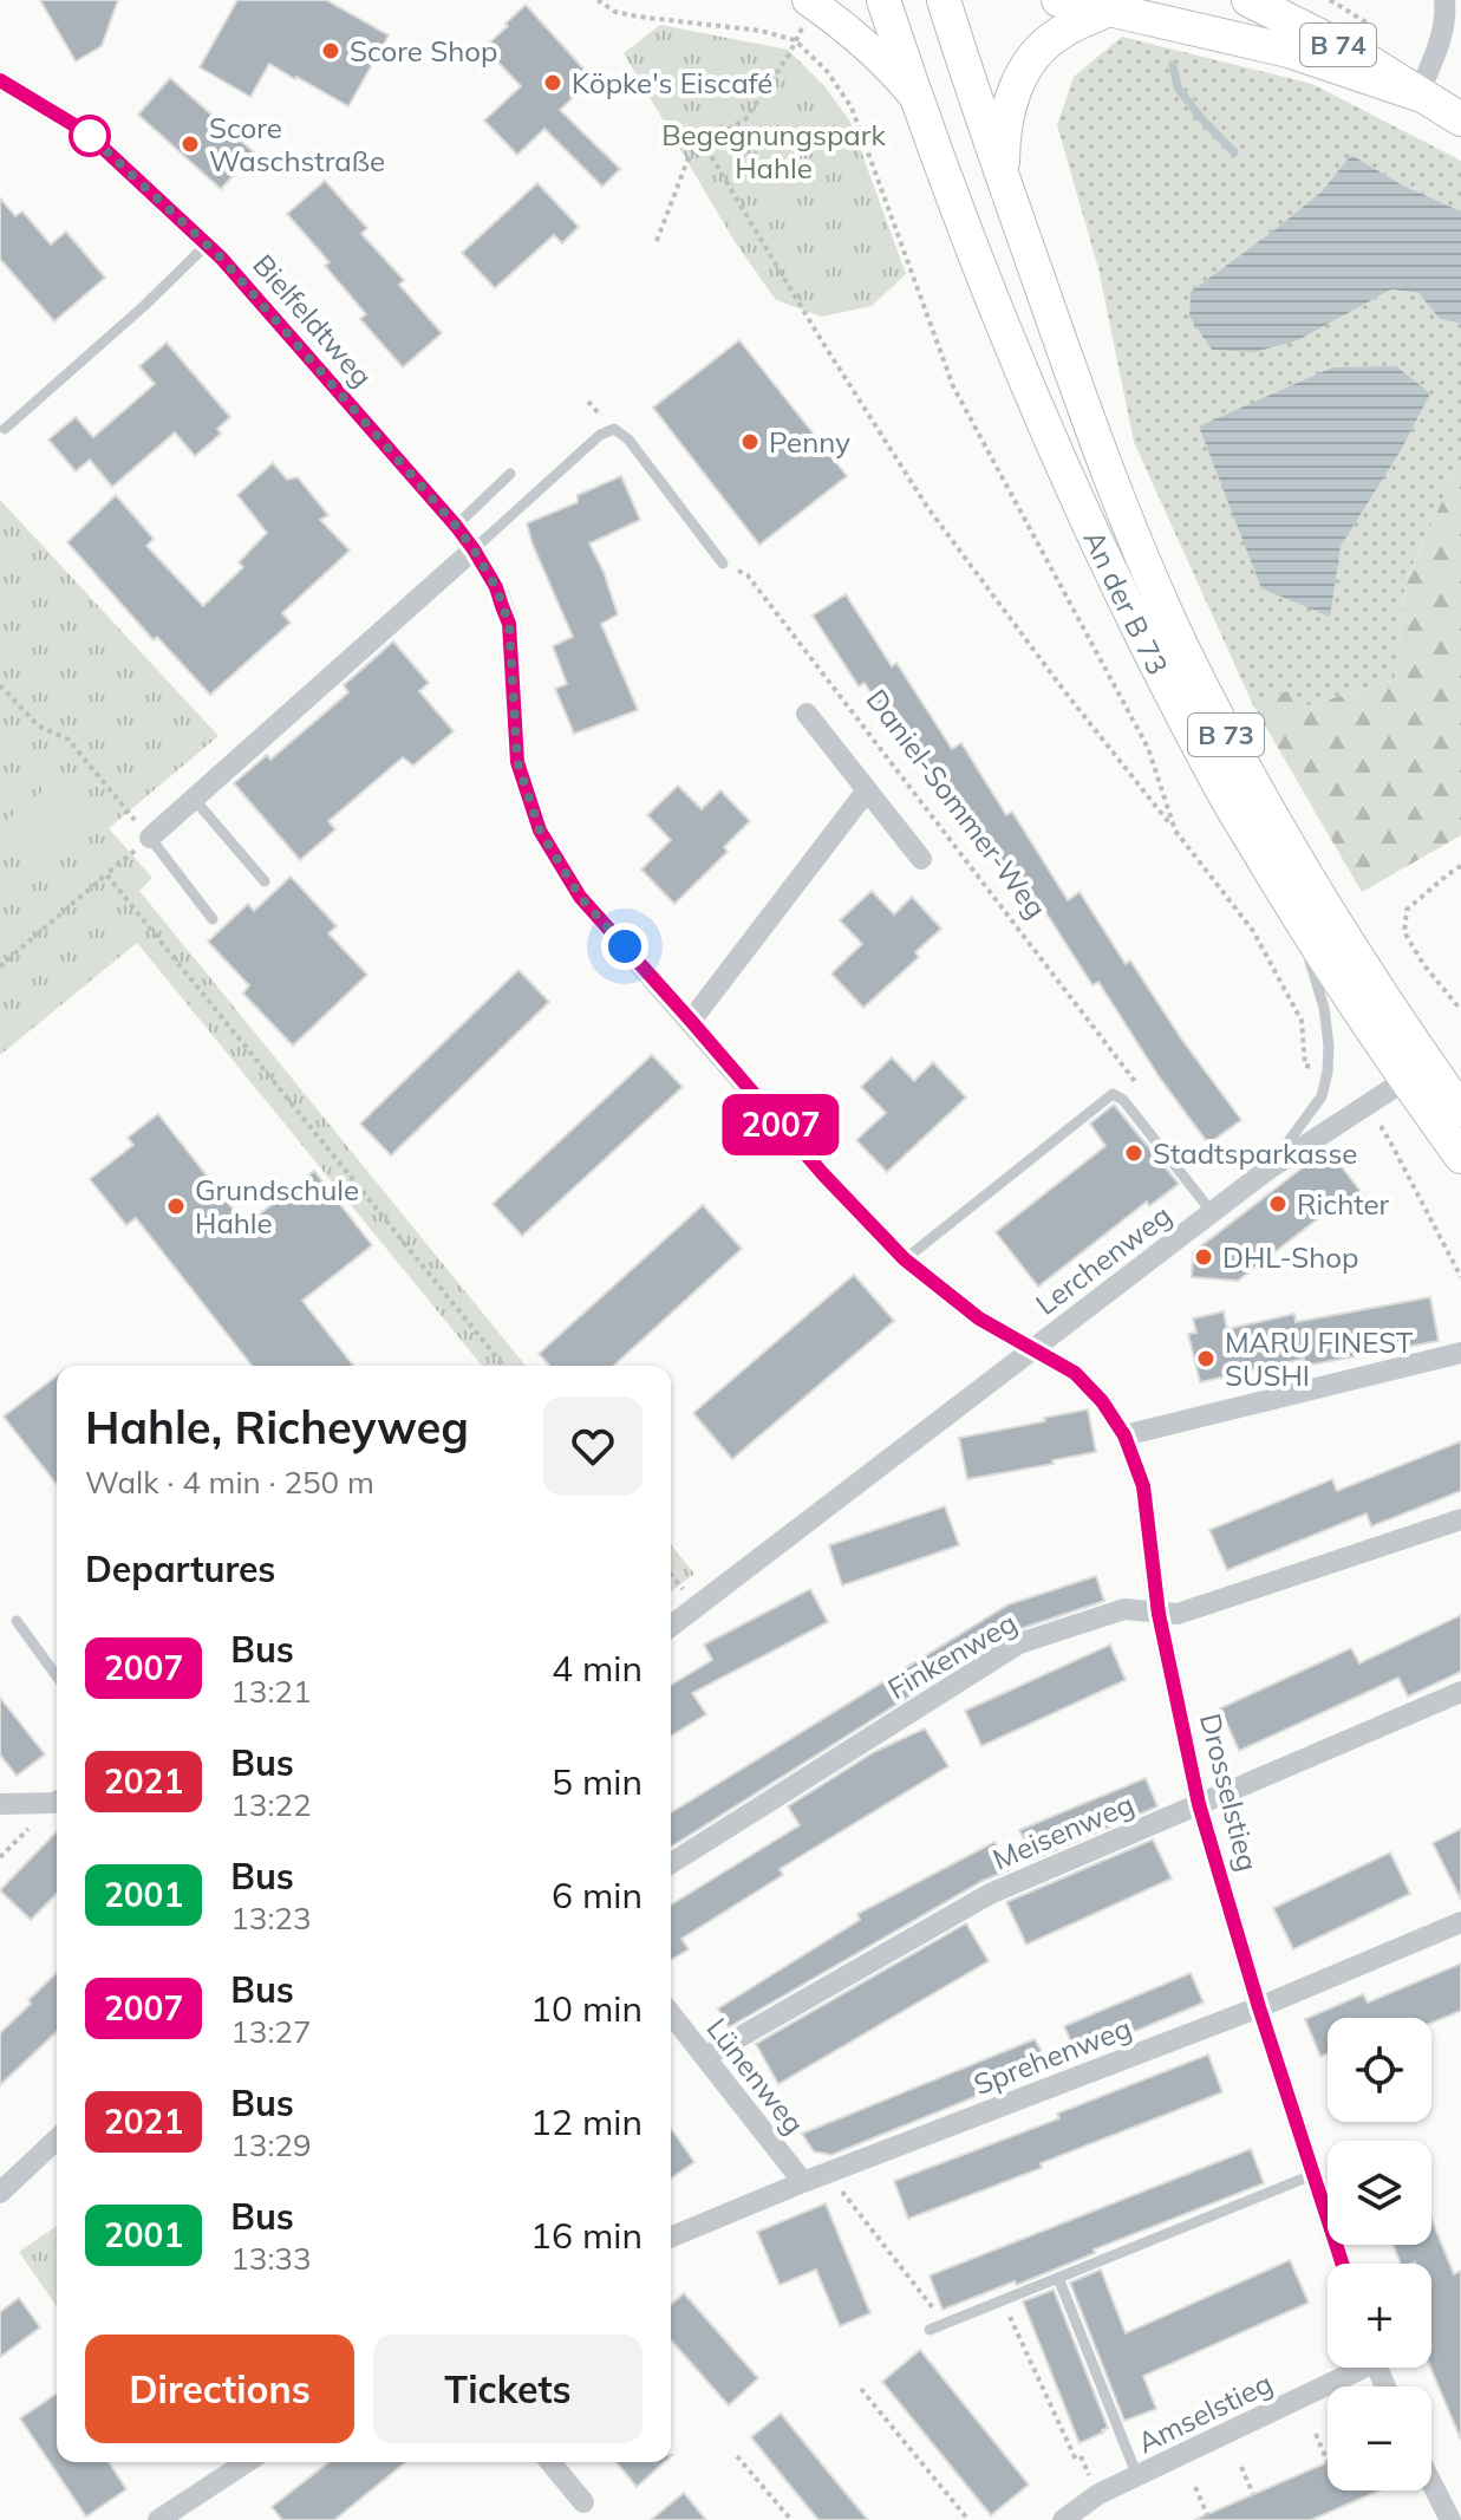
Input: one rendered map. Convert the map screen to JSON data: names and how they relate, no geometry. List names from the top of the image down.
{
  "streets": {
    "main road": ["B 74", "An der B 73", "B 73"],
    "street": [
      "Bielfeldtweg",
      "Lerchenweg",
      "Finkenweg",
      "Drosselstieg",
      "Meisenweg",
      "Sprehenweg",
      "Lünenweg",
      "Amselstieg"
    ],
    "path": ["Daniel-Sommer-Weg"]
  },
  "crossings": [
    ["Bielfeldtweg", "Lerchenweg"],
    ["Bielfeldtweg", "Drosselstieg"],
    ["An der B 73", "Lerchenweg"],
    ["Lerchenweg", "Drosselstieg"],
    ["Finkenweg", "Drosselstieg"],
    ["Drosselstieg", "Meisenweg"],
    ["Drosselstieg", "Sprehenweg"],
    ["Meisenweg", "Lünenweg"],
    ["Sprehenweg", "Lünenweg"]
  ],
  "parks": ["Begegnungspark Hahle"],
  "places": [
    "Score Shop",
    "Köpke's Eiscafé",
    "Score Waschstraße",
    "Penny",
    "Stadtsparkasse",
    "Richter",
    "Grundschule Hahle",
    "DHL-Shop",
    "MARU FINEST SUSHI"
  ],
  "lines": ["bus line 2007"],
  "page": {
    "on_map": "2007",
    "heading": [
      ["Hahle, Richeyweg", "Walk · 4 min · 250 m"],
      "Departures"
    ],
    "list": [
      {
        "mark": "2007",
        "name": "Bus",
        "note": "13:21",
        "value": "4 min"
      },
      {
        "mark": "2021",
        "name": "Bus",
        "note": "13:22",
        "value": "5 min"
      },
      {
        "mark": "2001",
        "name": "Bus",
        "note": "13:23",
        "value": "6 min"
      },
      {
        "mark": "2007",
        "name": "Bus",
        "note": "13:27",
        "value": "10 min"
      },
      {
        "mark": "2021",
        "name": "Bus",
        "note": "13:29",
        "value": "12 min"
      },
      {
        "mark": "2001",
        "name": "Bus",
        "note": "13:33",
        "value": "16 min"
      }
    ],
    "map_buttons": ["+", "−"],
    "buttons": ["Directions", "Tickets"]
  }
}
